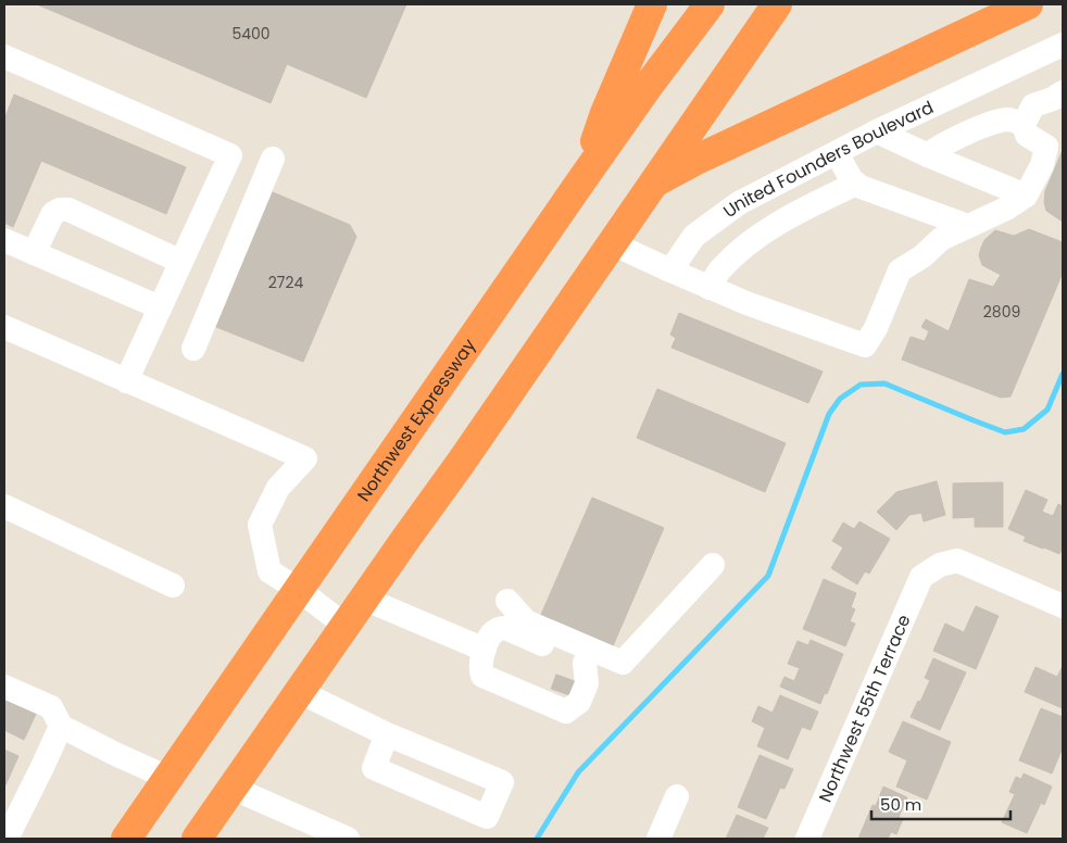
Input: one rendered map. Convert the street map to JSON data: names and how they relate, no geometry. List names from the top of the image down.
{
  "streets": {
    "highway": ["Northwest Expressway"],
    "street": ["United Founders Boulevard", "Northwest 55th Terrace"]
  },
  "house_numbers": ["5400", "2724", "2809"],
  "scale_bar": "50 m"
}
